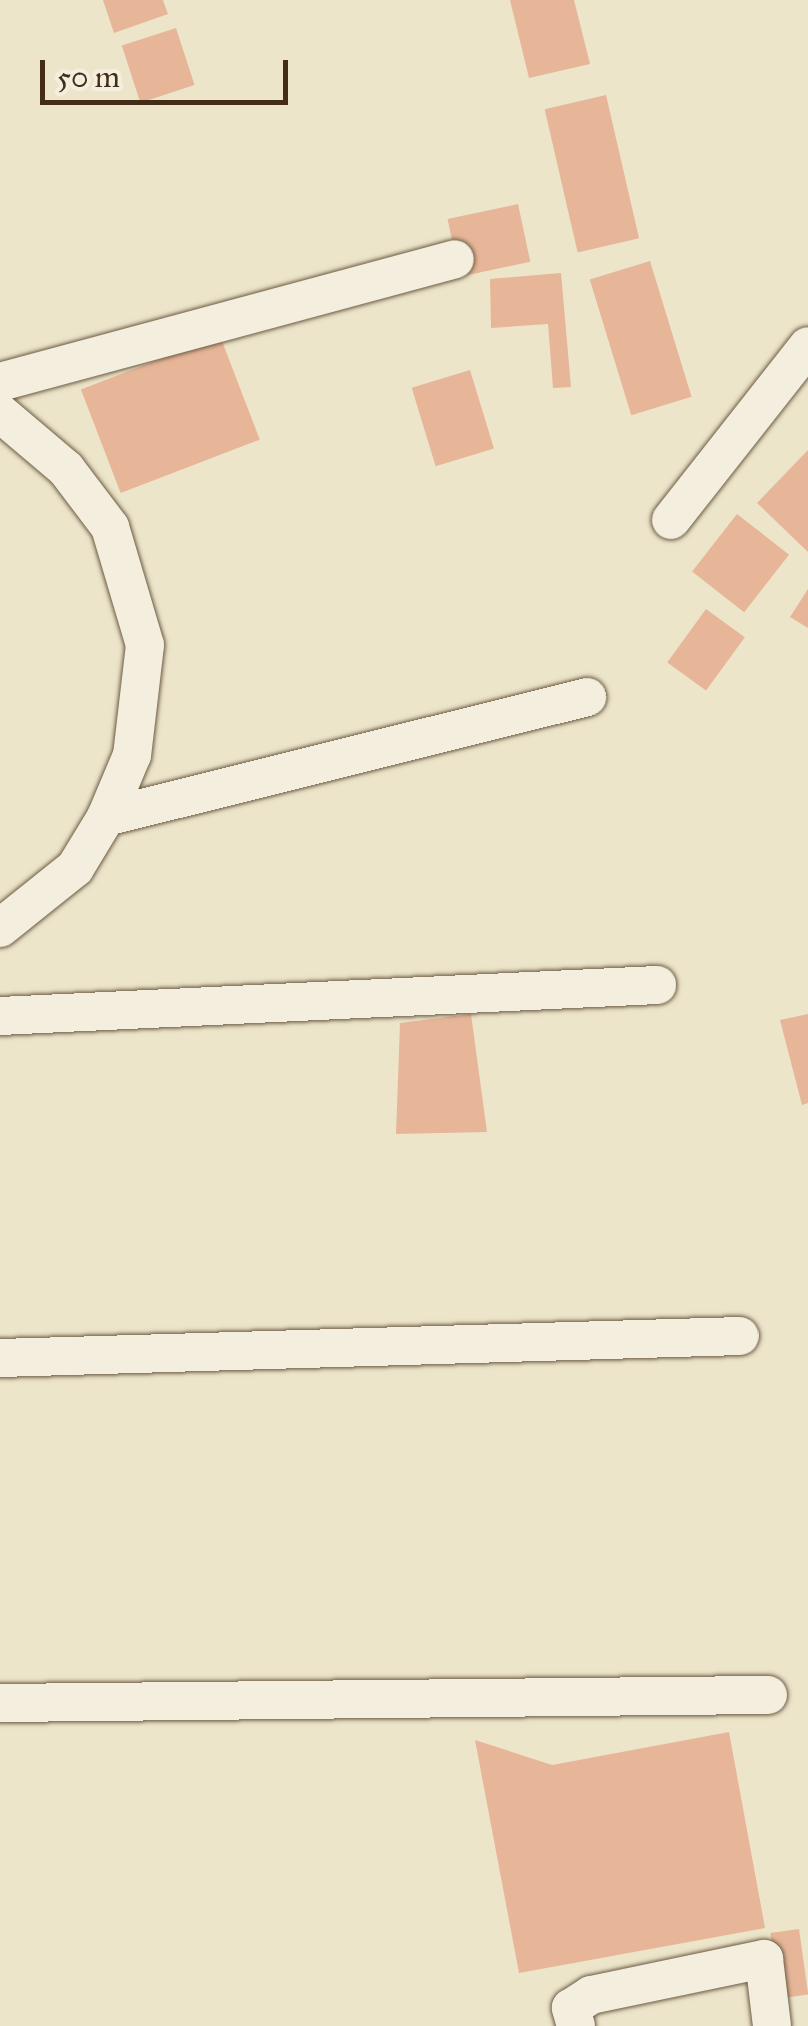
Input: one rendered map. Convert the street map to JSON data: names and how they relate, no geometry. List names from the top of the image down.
{
  "scale_bar": "50 m"
}
